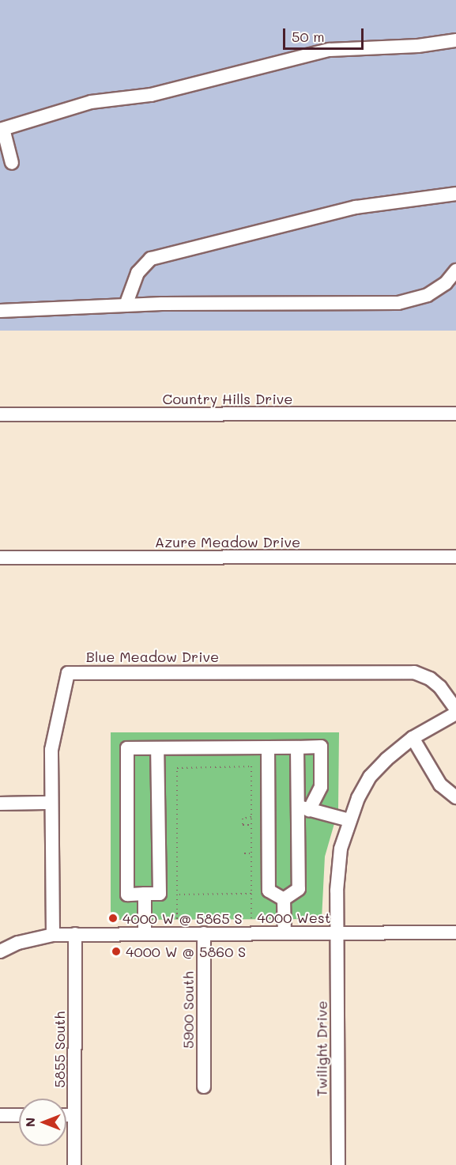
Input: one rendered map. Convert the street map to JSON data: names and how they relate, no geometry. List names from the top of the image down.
{
  "streets": {
    "street": [
      "Country Hills Drive",
      "Azure Meadow Drive",
      "Blue Meadow Drive",
      "4000 West",
      "5900 South",
      "Twilight Drive",
      "5855 South"
    ]
  },
  "crossings": [
    ["Blue Meadow Drive", "4000 West"],
    ["4000 West", "5900 South"],
    ["4000 West", "Twilight Drive"],
    ["4000 West", "5855 South"]
  ],
  "places": ["4000 W @ 5865 S", "4000 W @ 5860 S"],
  "scale_bar": "50 m",
  "north": "left"
}
